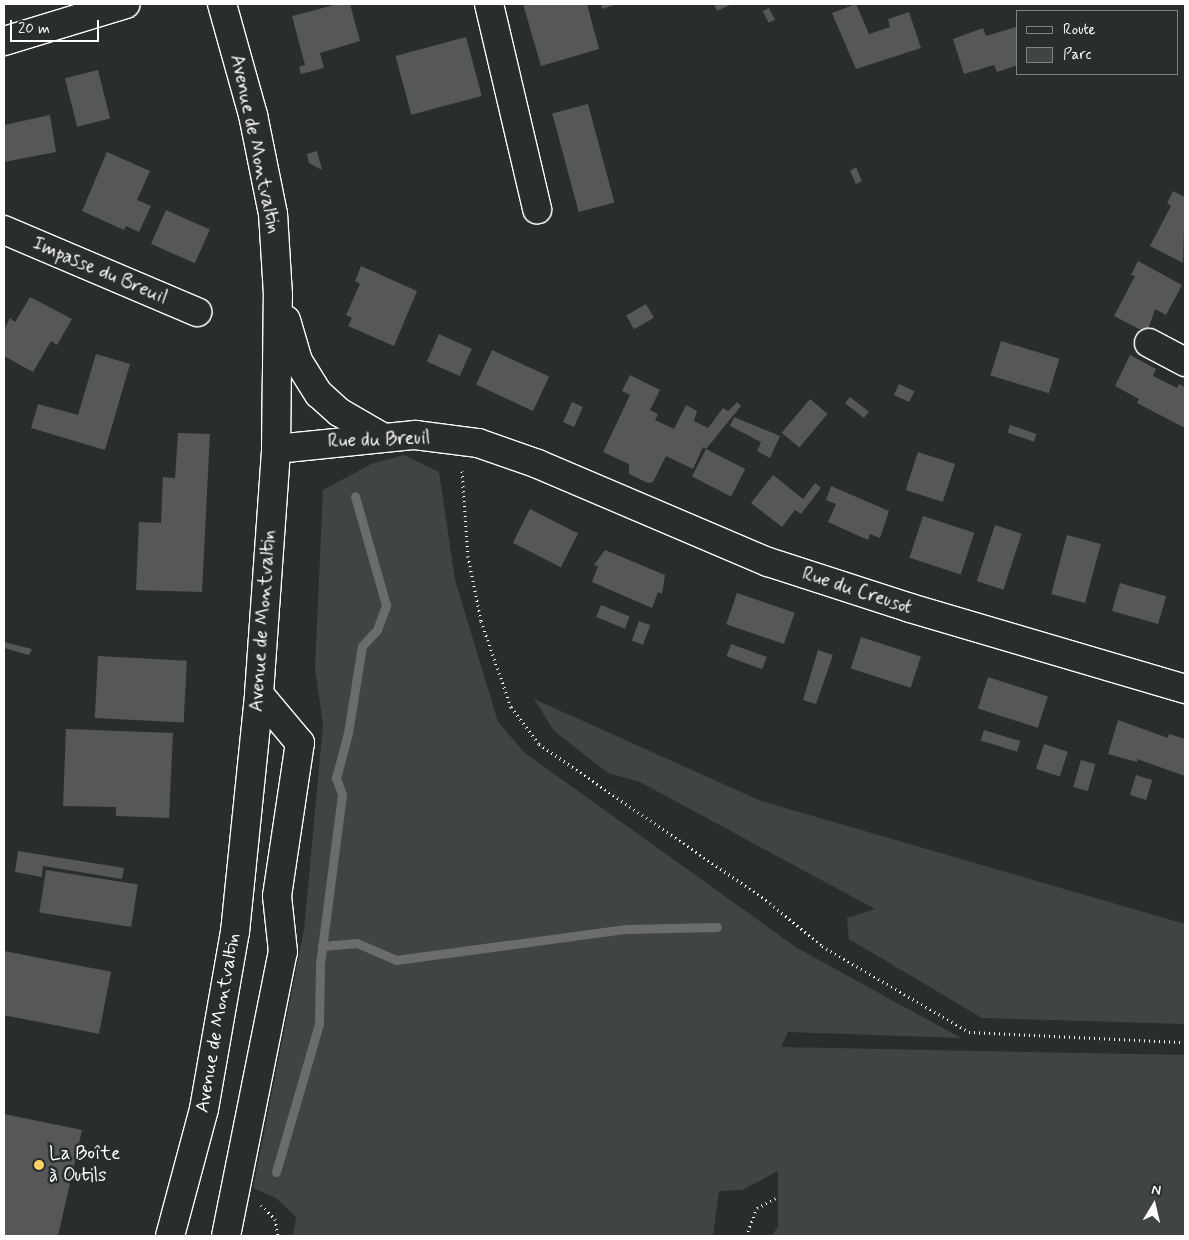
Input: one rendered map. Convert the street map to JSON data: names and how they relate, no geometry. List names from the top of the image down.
{
  "streets": {
    "street": [
      "Avenue de Montvaltin",
      "Impasse du Breuil",
      "Rue du Breuil",
      "Rue du Creusot"
    ]
  },
  "crossings": [
    ["Avenue de Montvaltin", "Rue du Breuil"],
    ["Rue du Breuil", "Rue du Creusot"]
  ],
  "places": ["La Boîte à Outils"],
  "legend": ["Route", "Parc"],
  "scale_bar": "20 m",
  "north": "top"
}
